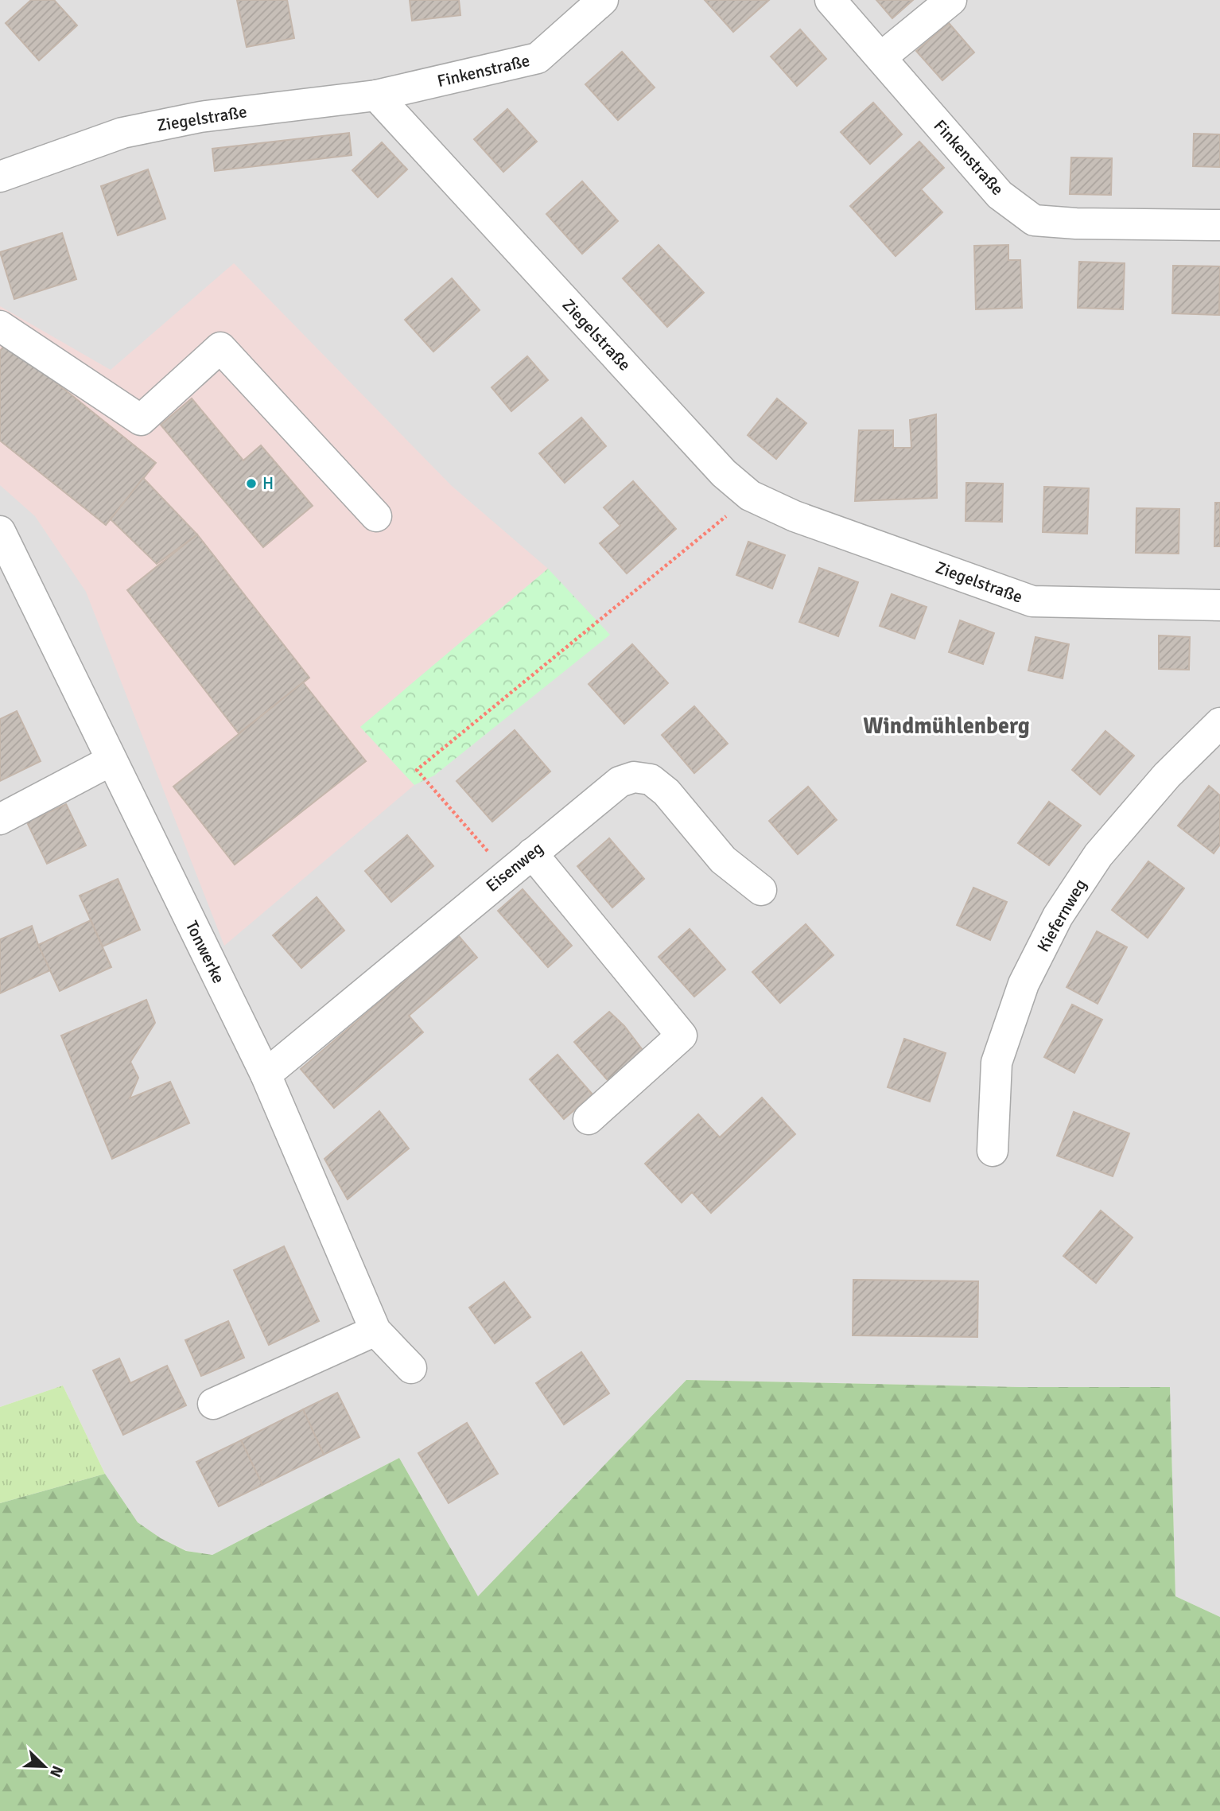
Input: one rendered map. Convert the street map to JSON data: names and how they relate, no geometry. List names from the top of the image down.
{
  "streets": {
    "street": [
      "Finkenstraße",
      "Ziegelstraße",
      "Eisenweg",
      "Kiefernweg",
      "Tonwerke"
    ]
  },
  "crossings": [
    ["Finkenstraße", "Ziegelstraße"],
    ["Eisenweg", "Tonwerke"]
  ],
  "districts": ["Windmühlenberg"],
  "places": ["H"],
  "north": "bottom right"
}
